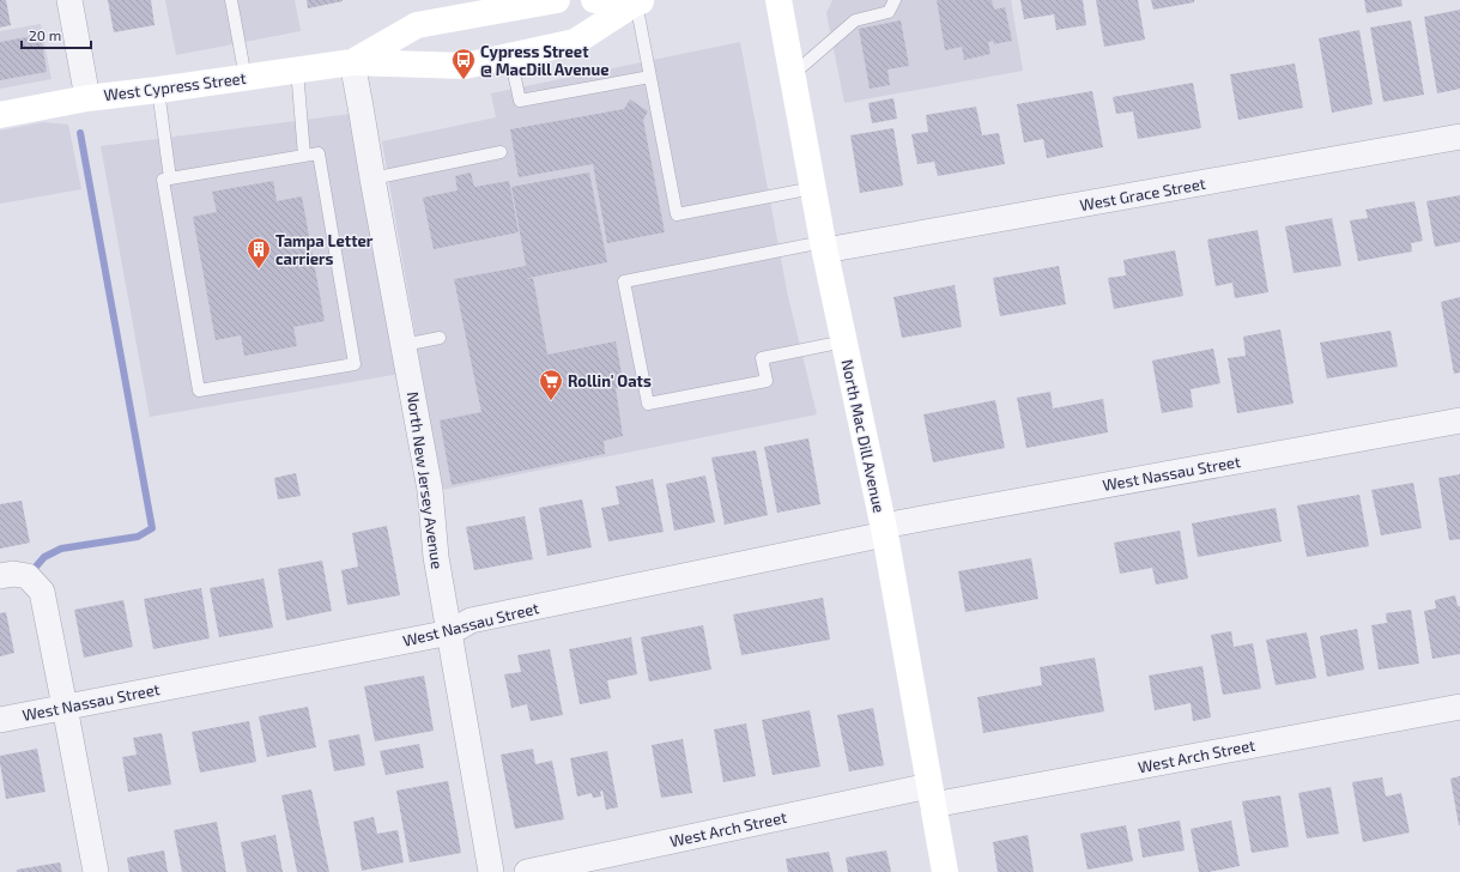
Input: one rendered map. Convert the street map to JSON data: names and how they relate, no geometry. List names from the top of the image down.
{
  "streets": {
    "street": [
      "West Cypress Street",
      "West Grace Street",
      "North Mac Dill Avenue",
      "West Nassau Street",
      "North New Jersey Avenue",
      "West Arch Street"
    ]
  },
  "crossings": [
    ["West Cypress Street", "North New Jersey Avenue"],
    ["West Grace Street", "North Mac Dill Avenue"],
    ["North Mac Dill Avenue", "West Nassau Street"],
    ["North Mac Dill Avenue", "West Arch Street"],
    ["West Nassau Street", "North New Jersey Avenue"]
  ],
  "places": {
    "bus stop": ["Cypress Street @ MacDill Avenue"],
    "building": ["Tampa Letter carriers"],
    "supermarket": ["Rollin' Oats"]
  },
  "scale_bar": "20 m"
}
